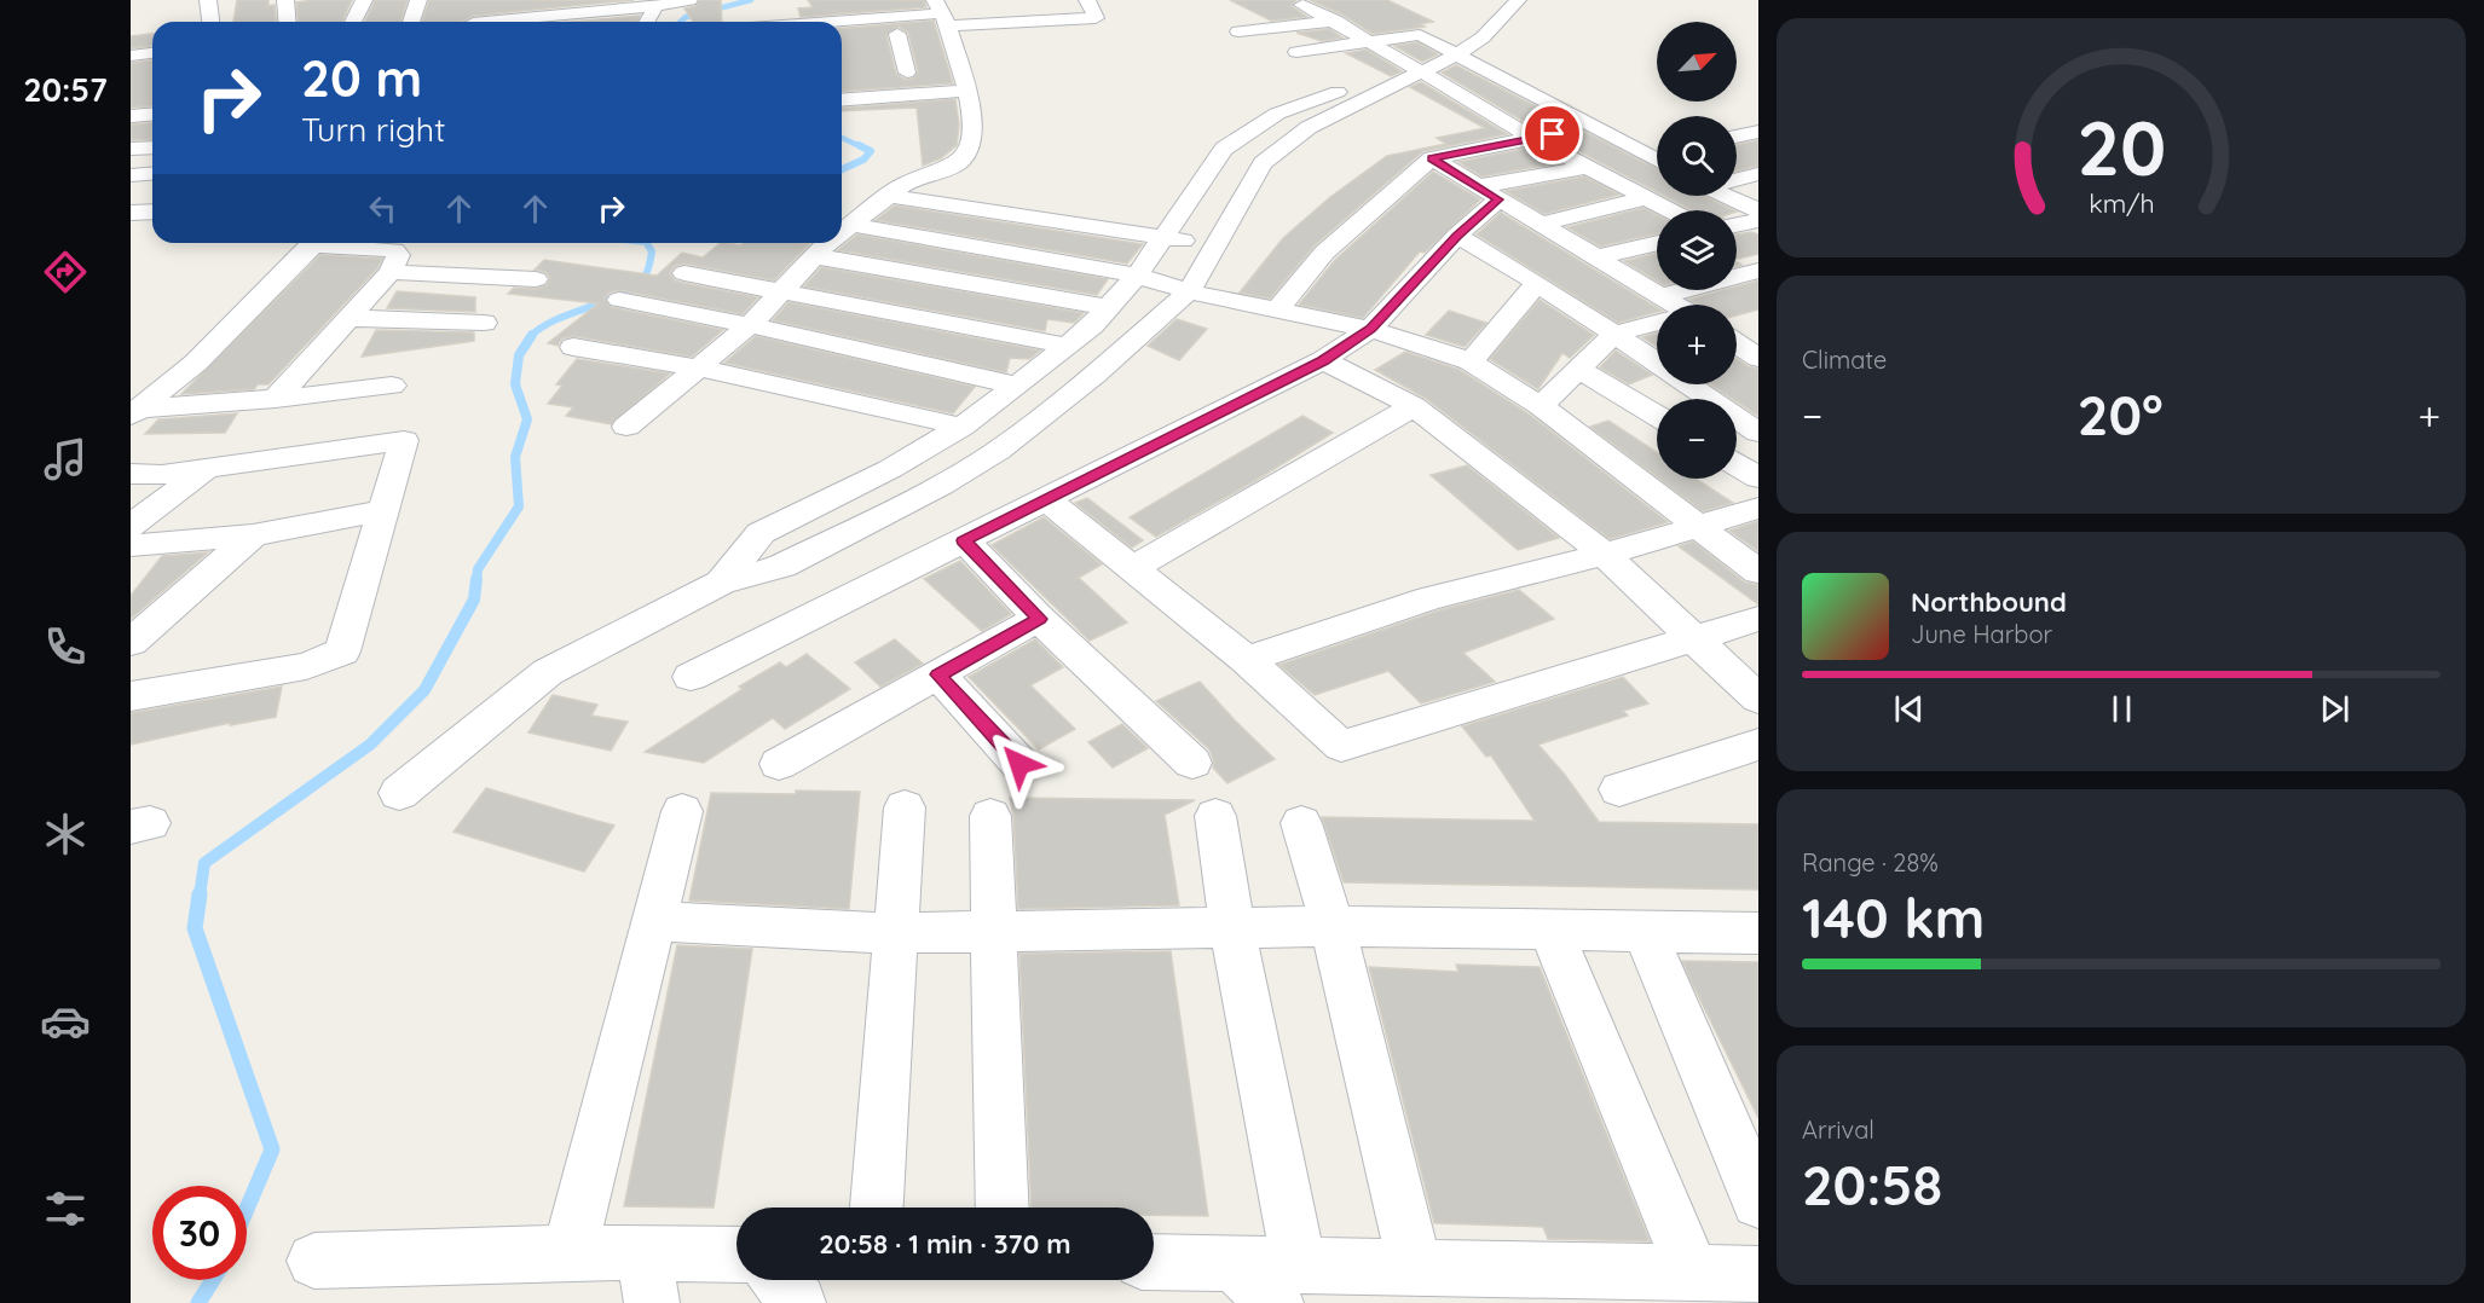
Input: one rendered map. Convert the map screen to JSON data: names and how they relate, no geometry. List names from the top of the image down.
{
  "north": "top right",
  "page": {
    "tabs": "20:57",
    "map_buttons": ["+", "−"],
    "turn": ["20 m", "Turn right"],
    "tile": [
      "Climate",
      ["Range · 28%", "140 km"],
      ["Arrival", "20:58"]
    ],
    "heat": ["−", "20°", "+"],
    "song": ["Northbound", "June Harbor"],
    "limit": "30",
    "trip": "20:58 · 1 min · 370 m",
    "gauge": ["20", "km/h"]
  }
}
